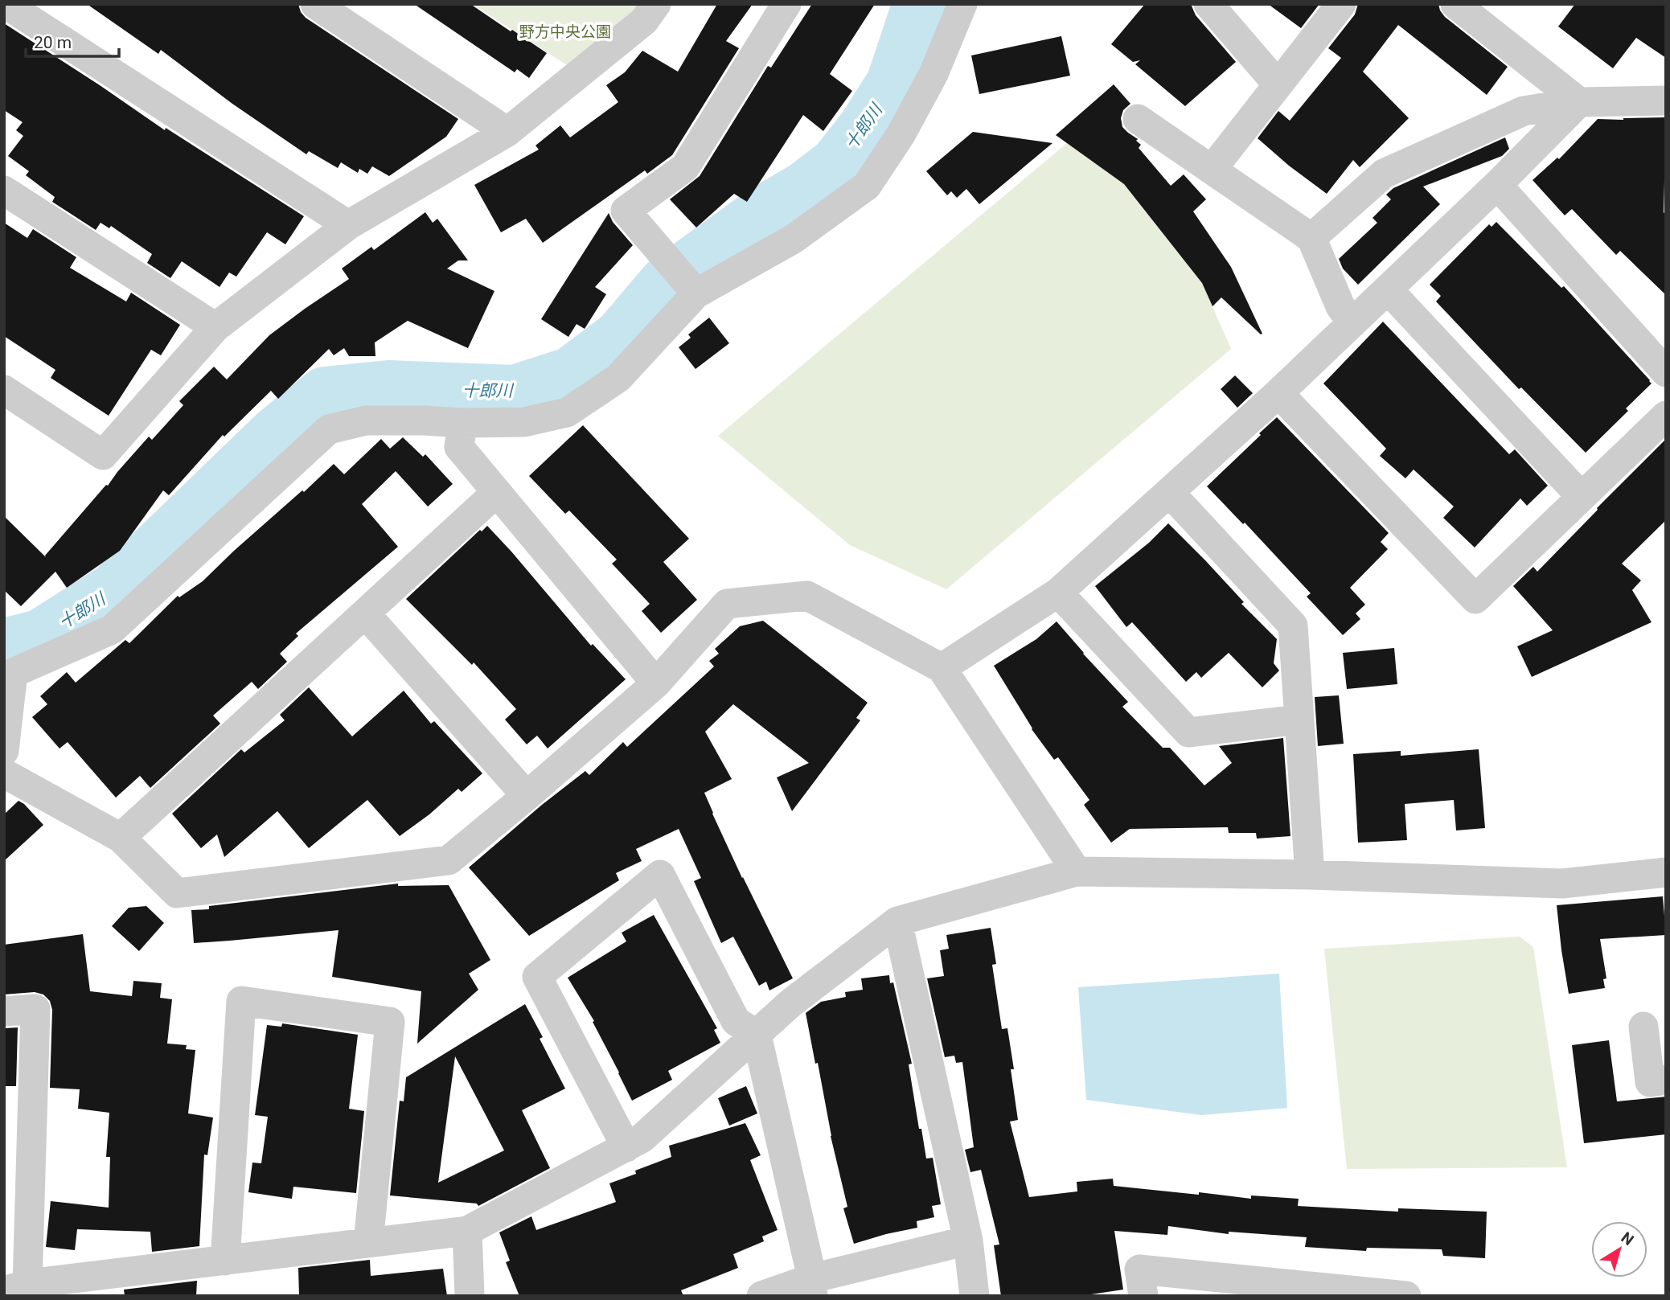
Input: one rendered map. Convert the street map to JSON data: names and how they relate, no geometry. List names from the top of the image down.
{
  "water": ["十郎川"],
  "parks": ["野方中央公園"],
  "scale_bar": "20 m",
  "north": "top right"
}
